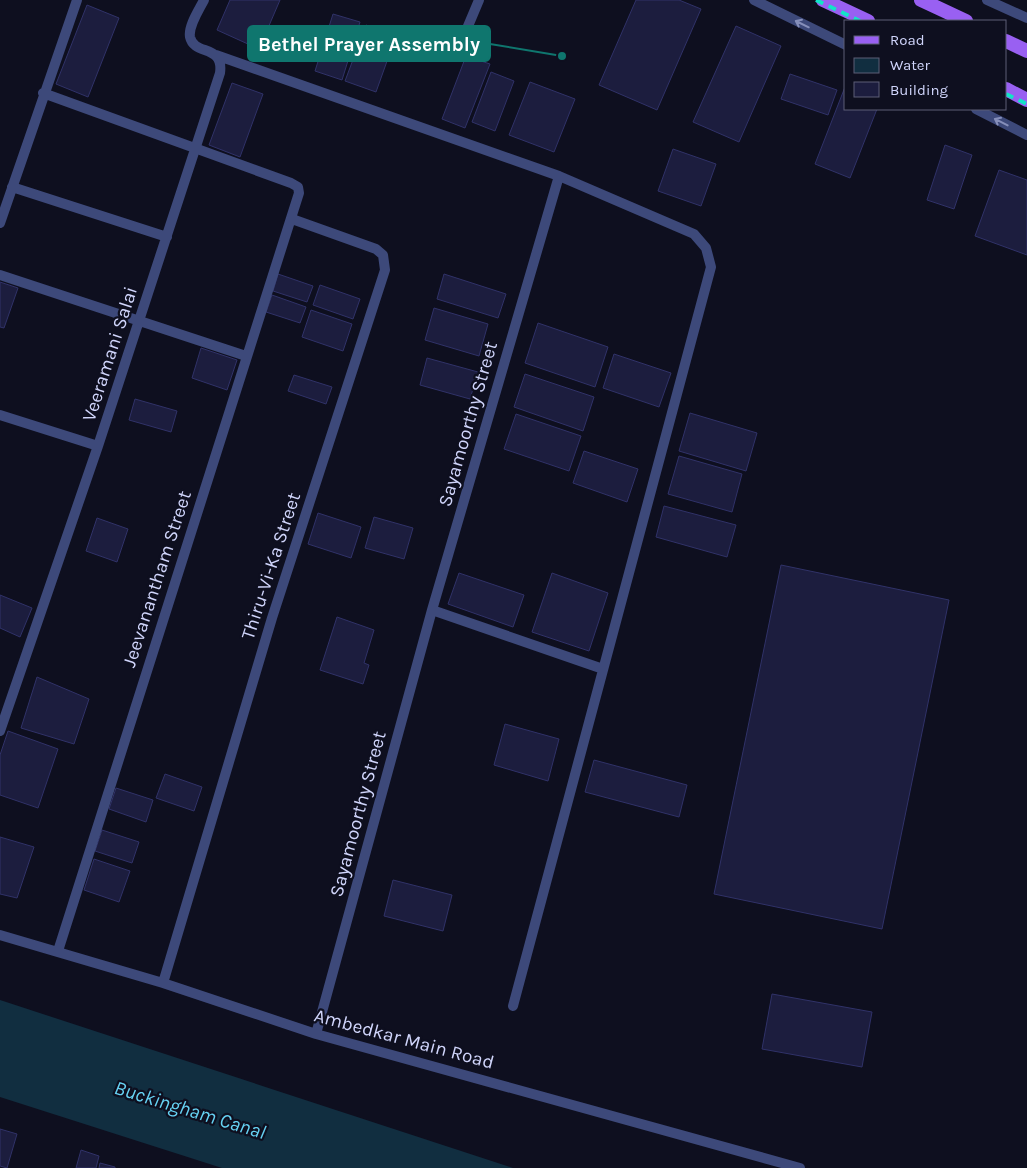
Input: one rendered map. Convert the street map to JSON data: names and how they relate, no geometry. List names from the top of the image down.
{
  "streets": {
    "street": [
      "Veeramani Salai",
      "Sayamoorthy Street",
      "Thiru-Vi-Ka Street",
      "Jeevanantham Street",
      "Ambedkar Main Road"
    ]
  },
  "crossings": [
    ["Veeramani Salai", "Jeevanantham Street"],
    ["Sayamoorthy Street", "Ambedkar Main Road"],
    ["Thiru-Vi-Ka Street", "Jeevanantham Street"],
    ["Thiru-Vi-Ka Street", "Ambedkar Main Road"],
    ["Jeevanantham Street", "Ambedkar Main Road"]
  ],
  "water": ["Buckingham Canal"],
  "places": ["Bethel Prayer Assembly"],
  "legend": ["Road", "Water", "Building"]
}
